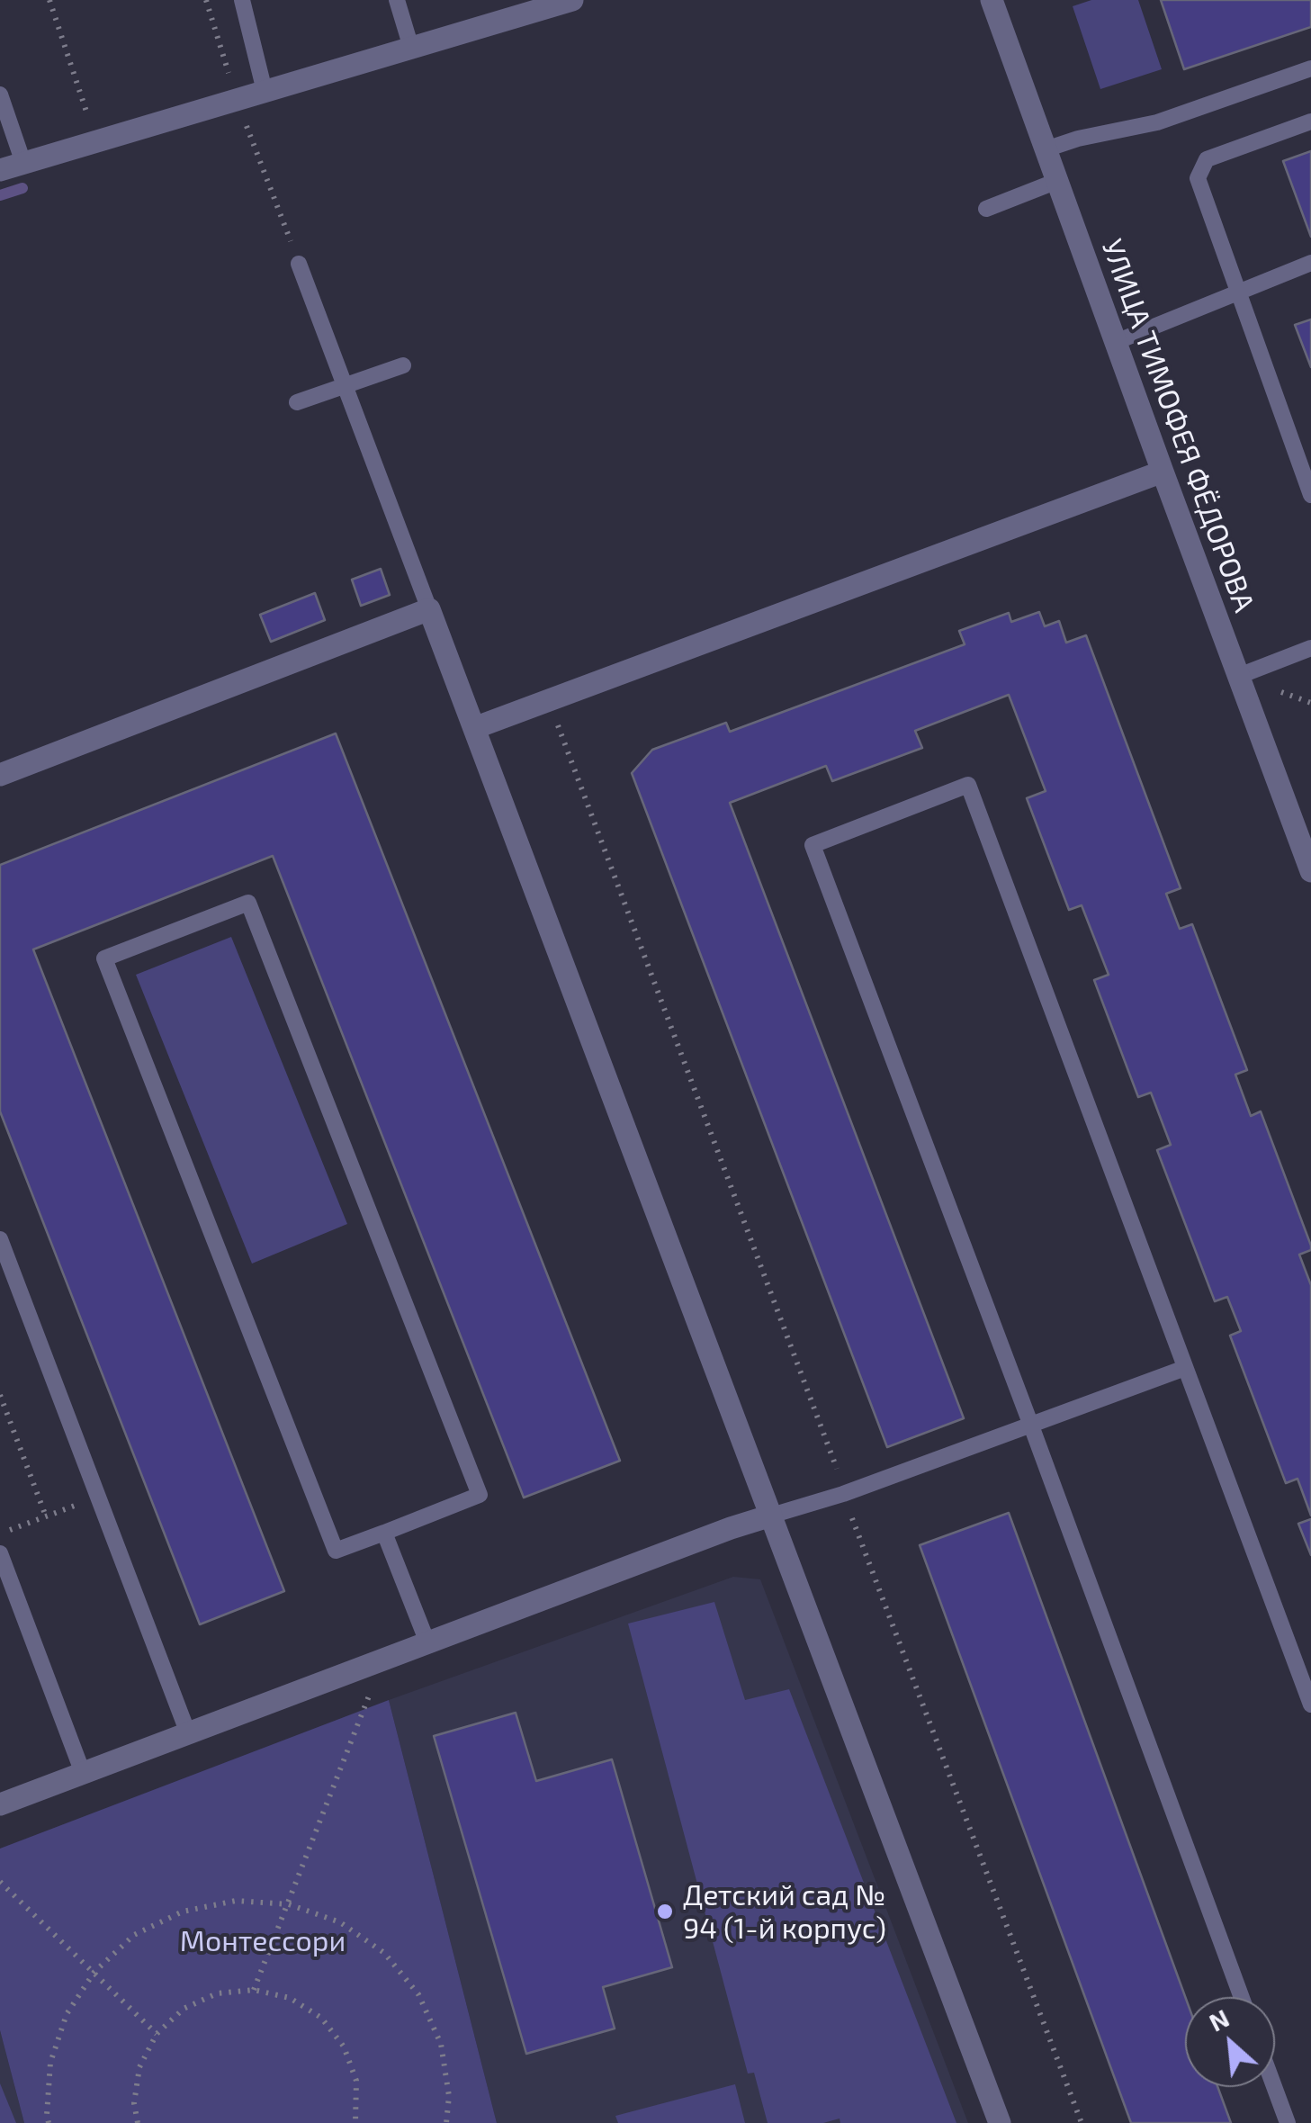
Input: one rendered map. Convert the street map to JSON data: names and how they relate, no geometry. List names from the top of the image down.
{
  "streets": {
    "street": ["УЛИЦА ТИМОФЕЯ ФЁДОРОВА"]
  },
  "parks": ["Монтессори"],
  "places": ["Детский сад № 94 (1-й корпус)"],
  "north": "top left"
}
